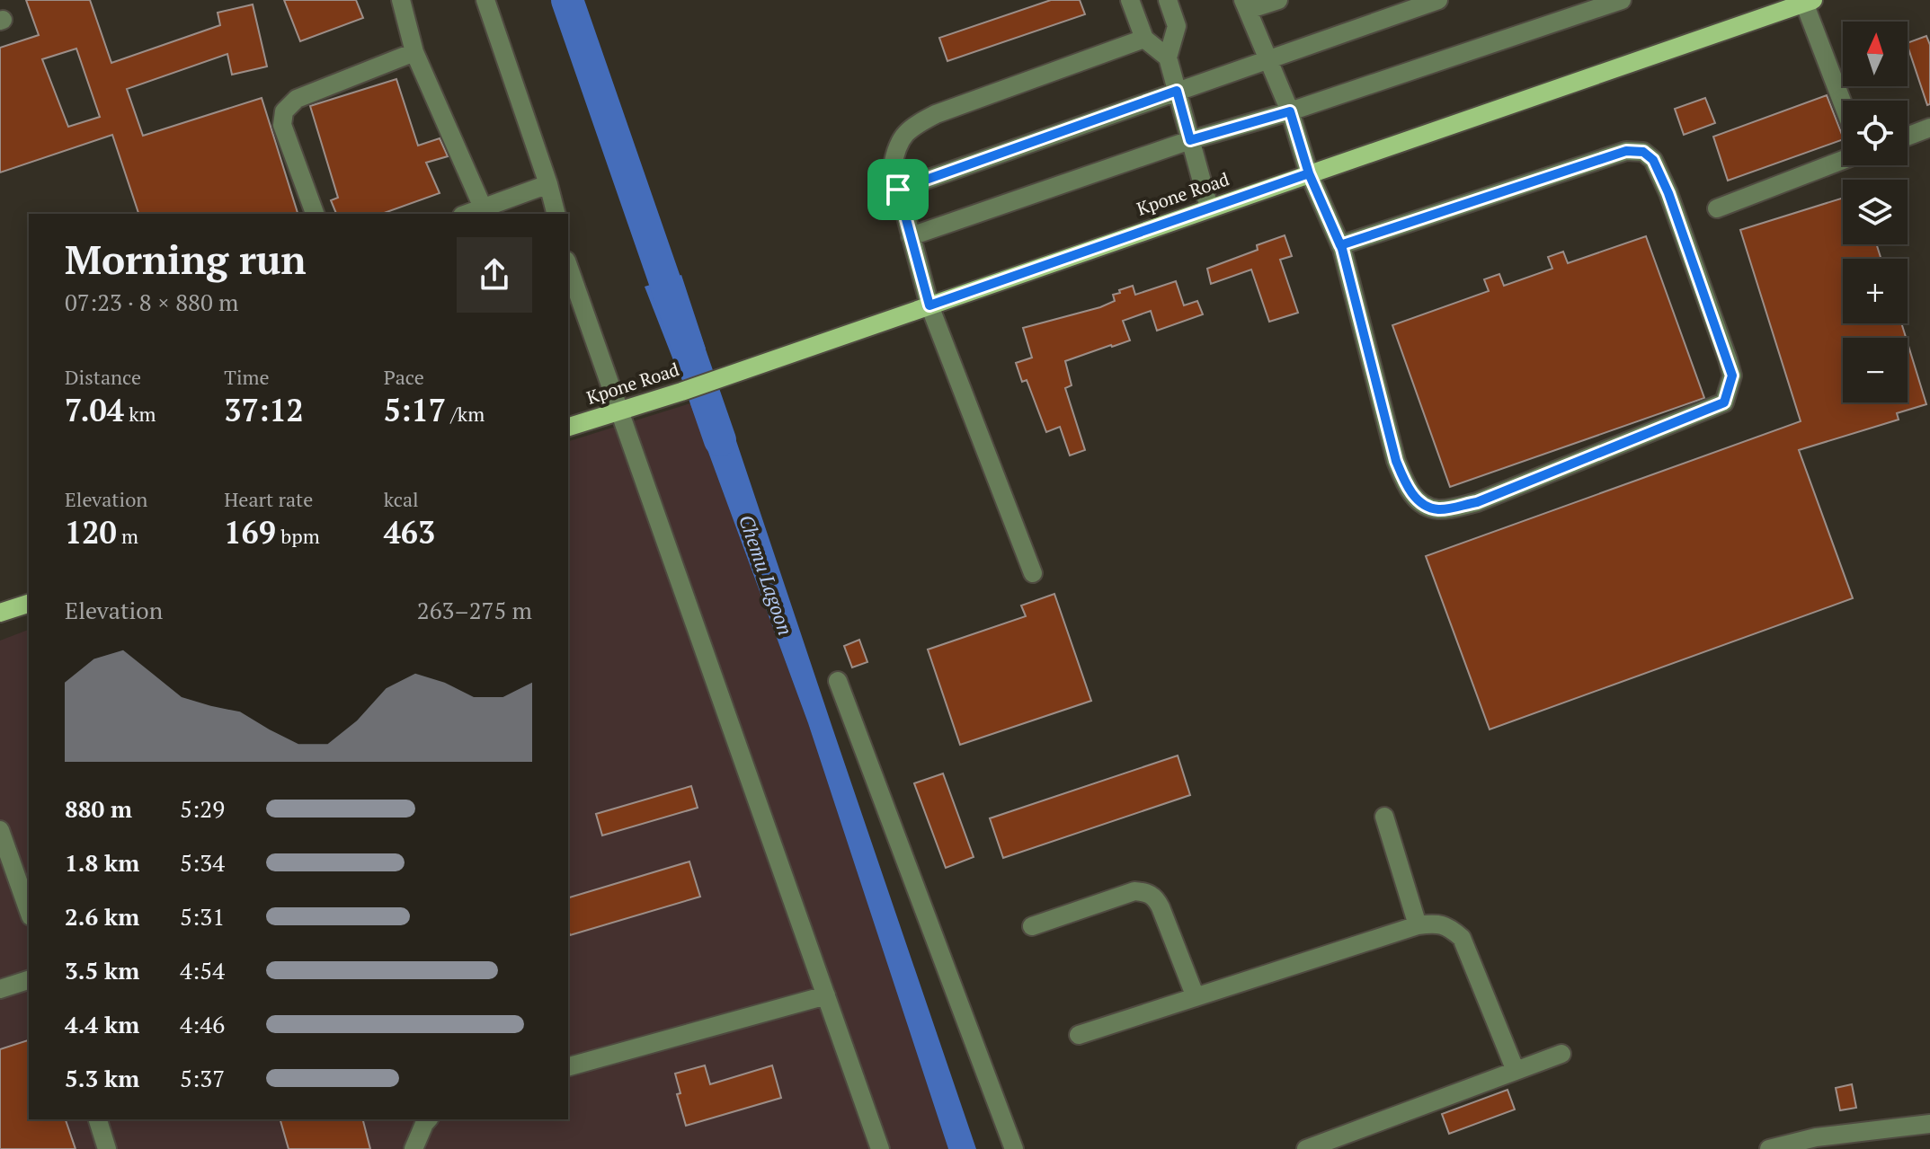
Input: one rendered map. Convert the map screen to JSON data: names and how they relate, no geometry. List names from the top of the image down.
{
  "streets": {
    "main road": ["Kpone Road"]
  },
  "water": ["Chemu Lagoon"],
  "north": "top",
  "page": {
    "map_buttons": ["+", "−"],
    "heading": ["Morning run", "07:23 · 8 × 880 m"],
    "stats": [
      ["Distance", "7.04 km"],
      ["Time", "37:12"],
      ["Pace", "5:17 /km"],
      ["Elevation", "120 m"],
      ["Heart rate", "169 bpm"],
      ["kcal", "463"]
    ],
    "chart": ["Elevation", "263–275 m"],
    "list": [
      {
        "name": "880 m",
        "note": "5:29"
      },
      {
        "name": "1.8 km",
        "note": "5:34"
      },
      {
        "name": "2.6 km",
        "note": "5:31"
      },
      {
        "name": "3.5 km",
        "note": "4:54"
      },
      {
        "name": "4.4 km",
        "note": "4:46"
      },
      {
        "name": "5.3 km",
        "note": "5:37"
      }
    ]
  }
}
